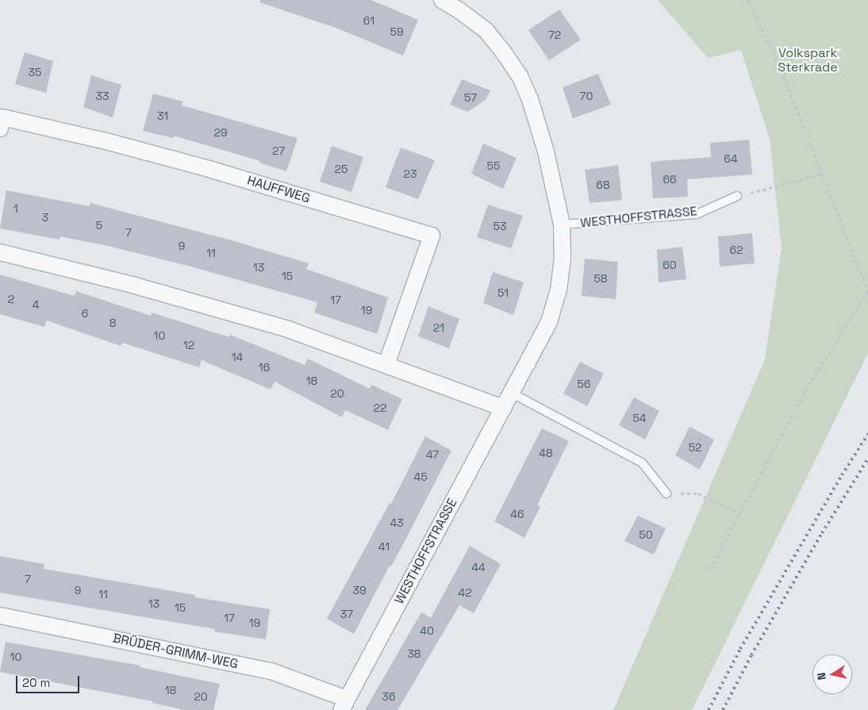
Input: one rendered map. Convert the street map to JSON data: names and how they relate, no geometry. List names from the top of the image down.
{
  "streets": {
    "street": ["HAUFFWEG", "WESTHOFFSTRASSE", "BRÜDER-GRIMM-WEG"]
  },
  "crossings": [
    ["WESTHOFFSTRASSE", "BRÜDER-GRIMM-WEG"]
  ],
  "parks": ["Volkspark Sterkrade"],
  "house_numbers": [
    "61",
    "59",
    "72",
    "35",
    "33",
    "70",
    "57",
    "31",
    "29",
    "27",
    "64",
    "55",
    "25",
    "23",
    "66",
    "68",
    "1",
    "3",
    "5",
    "53",
    "7",
    "9",
    "62",
    "11",
    "60",
    "13",
    "15",
    "58",
    "51",
    "2",
    "17",
    "4",
    "19",
    "6",
    "8",
    "21",
    "10",
    "12",
    "14",
    "16",
    "18",
    "56",
    "20",
    "22",
    "54",
    "52",
    "48",
    "47",
    "45",
    "46",
    "43",
    "50",
    "41",
    "44",
    "7",
    "9",
    "39",
    "42",
    "11",
    "13",
    "15",
    "37",
    "17",
    "19",
    "40",
    "38",
    "10",
    "18",
    "20",
    "36"
  ],
  "scale_bar": "20 m",
  "north": "left"
}
